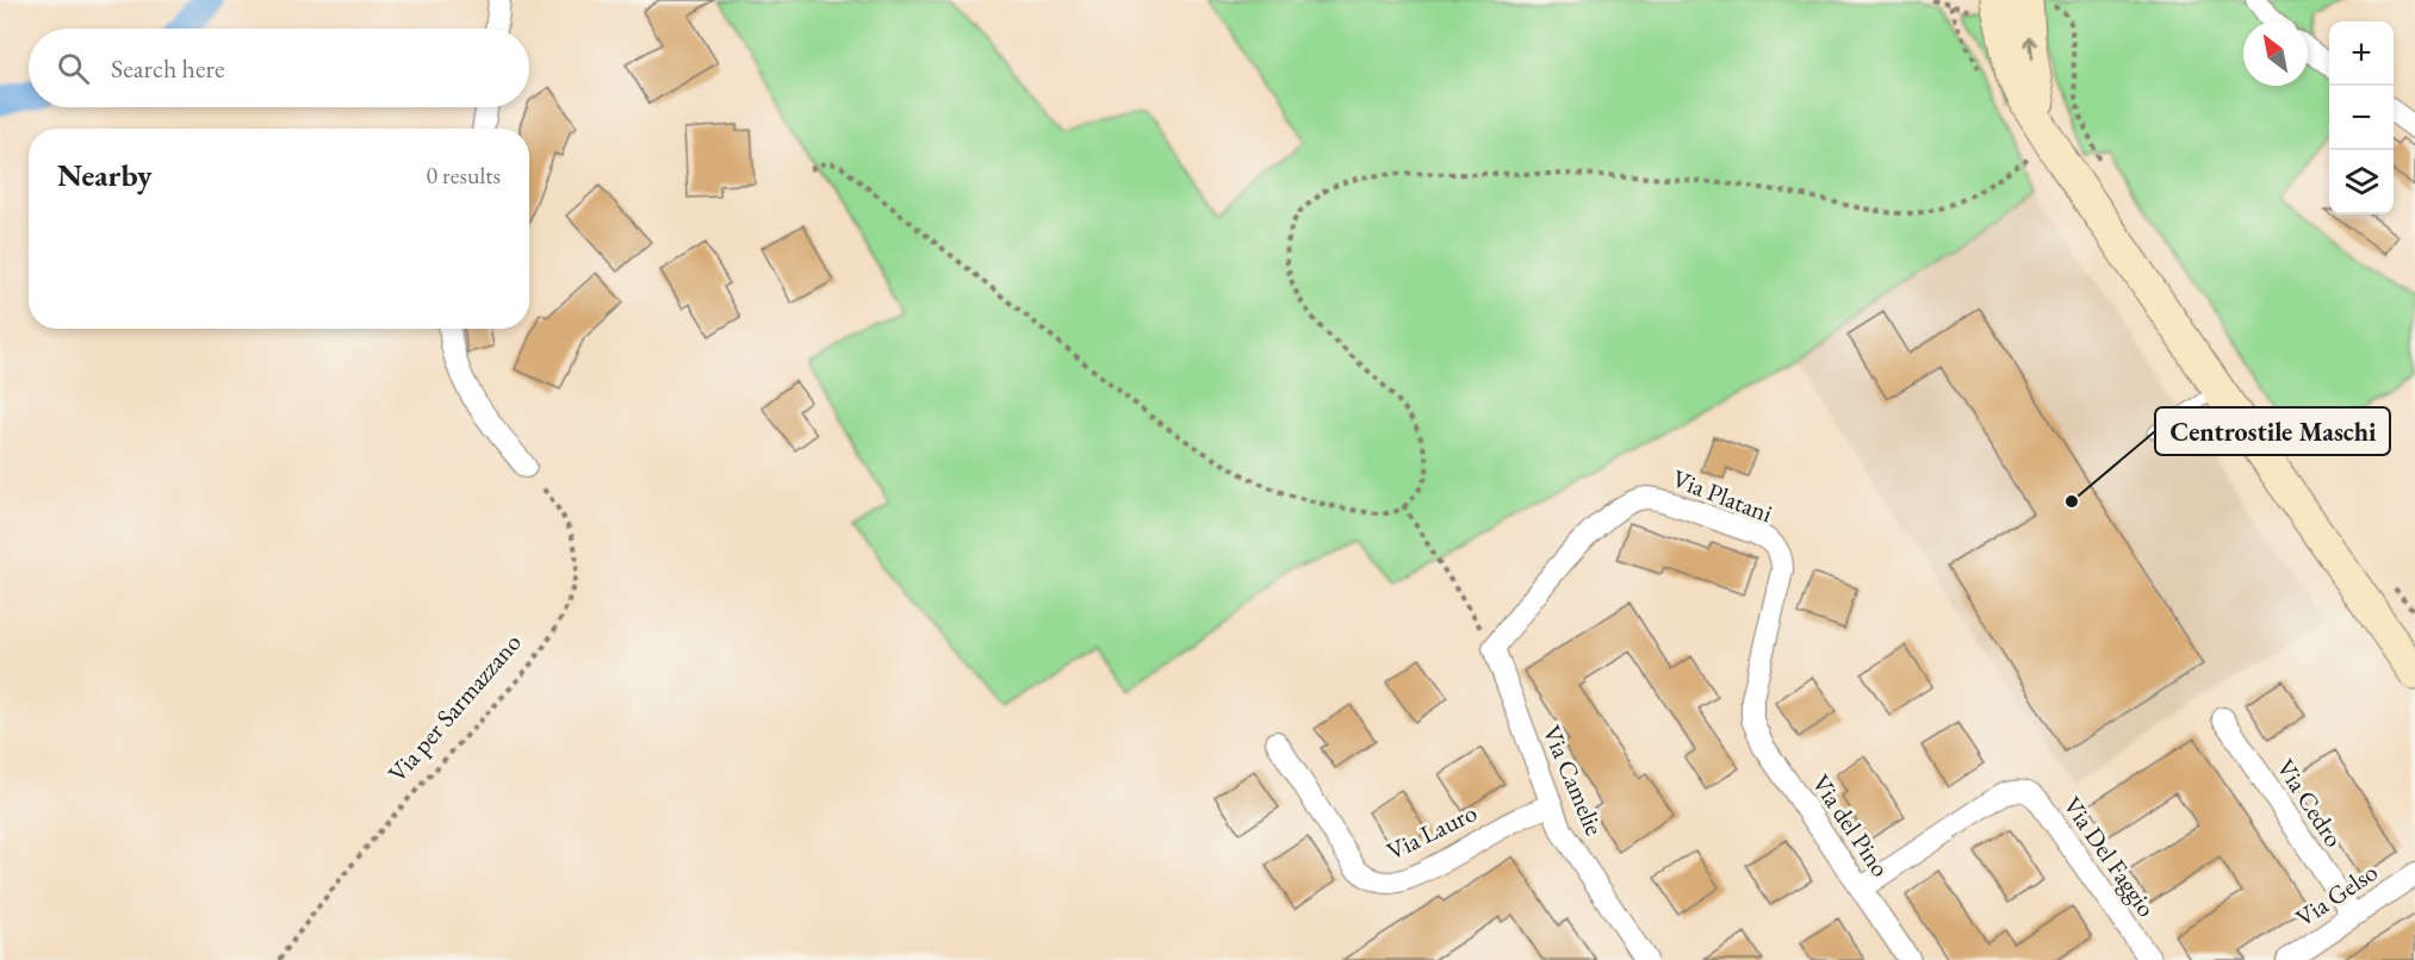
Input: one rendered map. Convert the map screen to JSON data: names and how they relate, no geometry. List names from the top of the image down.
{
  "streets": {
    "street": [
      "Via Platani",
      "Via Camelie",
      "Via Cedro",
      "Via del Pino",
      "Via Lauro",
      "Via Del Faggio",
      "Via Gelso"
    ],
    "path": ["Via per Sarmazzano"]
  },
  "crossings": [
    ["Via Platani", "Via Camelie"],
    ["Via Platani", "Via del Pino"],
    ["Via Camelie", "Via Lauro"],
    ["Via Cedro", "Via Gelso"],
    ["Via del Pino", "Via Del Faggio"]
  ],
  "places": ["Centrostile Maschi"],
  "north": "top left",
  "page": {
    "map_buttons": ["+", "−"],
    "search": "Search here",
    "heading": ["Nearby", "0 results"]
  }
}
